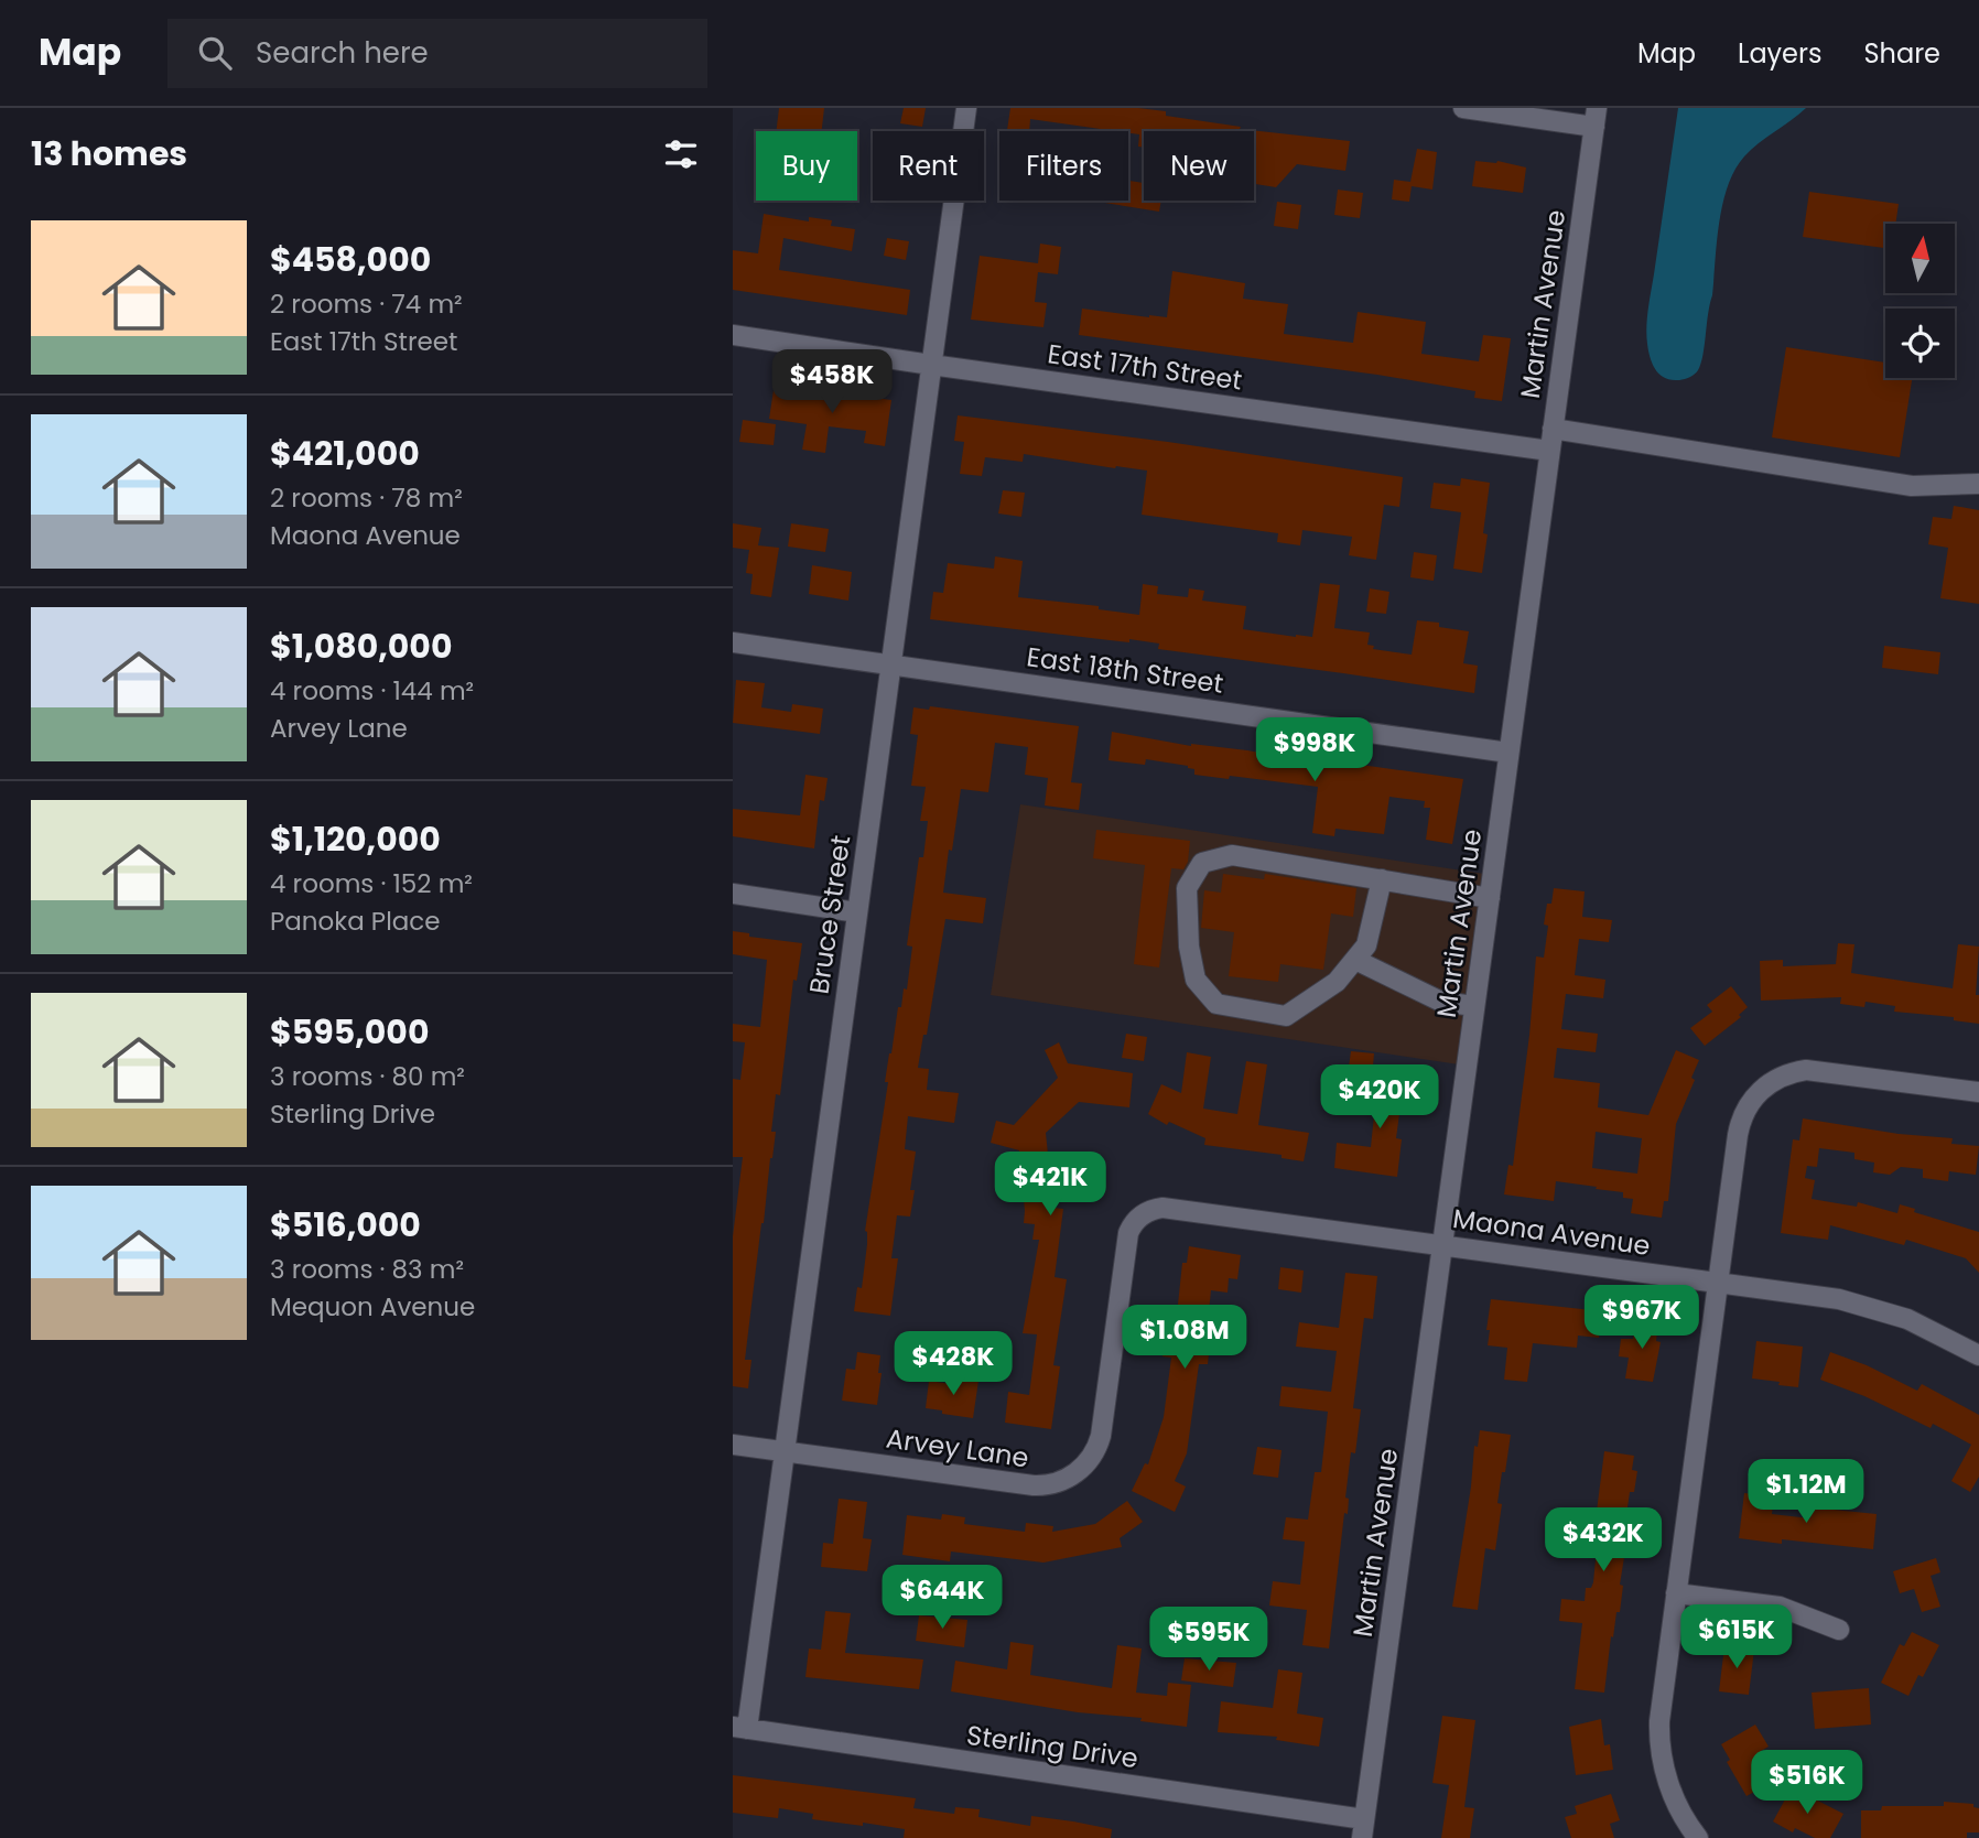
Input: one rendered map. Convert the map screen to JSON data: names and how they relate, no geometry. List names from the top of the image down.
{
  "streets": {
    "street": [
      "Martin Avenue",
      "East 17th Street",
      "East 18th Street",
      "Bruce Street",
      "Maona Avenue",
      "Arvey Lane",
      "Sterling Drive"
    ]
  },
  "crossings": [
    ["Martin Avenue", "East 17th Street"],
    ["Martin Avenue", "East 18th Street"],
    ["Martin Avenue", "Maona Avenue"],
    ["Martin Avenue", "Sterling Drive"],
    ["East 17th Street", "Bruce Street"],
    ["East 18th Street", "Bruce Street"],
    ["Bruce Street", "Arvey Lane"],
    ["Bruce Street", "Sterling Drive"],
    ["Maona Avenue", "Arvey Lane"]
  ],
  "north": "top",
  "page": {
    "header": "Map",
    "search": "Search here",
    "nav": ["Map", "Layers", "Share"],
    "heading": "13 homes",
    "chip": [
      "Buy",
      "Rent",
      "Filters",
      "New"
    ],
    "list": [
      {
        "name": "$458,000",
        "note": "2 rooms · 74 m² · East 17th Street"
      },
      {
        "name": "$421,000",
        "note": "2 rooms · 78 m² · Maona Avenue"
      },
      {
        "name": "$1,080,000",
        "note": "4 rooms · 144 m² · Arvey Lane"
      },
      {
        "name": "$1,120,000",
        "note": "4 rooms · 152 m² · Panoka Place"
      },
      {
        "name": "$595,000",
        "note": "3 rooms · 80 m² · Sterling Drive"
      },
      {
        "name": "$516,000",
        "note": "3 rooms · 83 m² · Mequon Avenue"
      }
    ],
    "price": [
      "$458K",
      "$998K",
      "$420K",
      "$421K",
      "$967K",
      "$1.08M",
      "$428K",
      "$1.12M",
      "$432K",
      "$644K",
      "$615K",
      "$595K",
      "$516K"
    ]
  }
}
